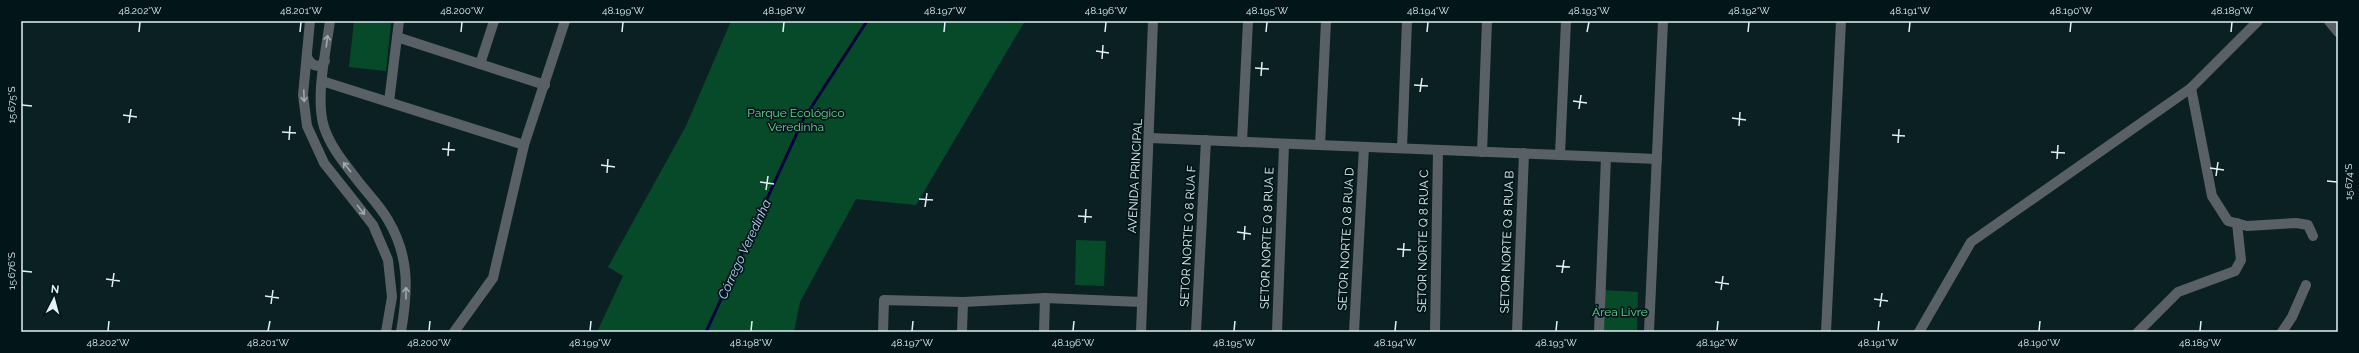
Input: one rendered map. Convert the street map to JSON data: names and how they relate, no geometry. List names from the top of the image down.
{
  "streets": {
    "street": [
      "AVENIDA PRINCIPAL",
      "SETOR NORTE Q 8 RUA F",
      "SETOR NORTE Q 8 RUA E",
      "SETOR NORTE Q 8 RUA D",
      "SETOR NORTE Q 8 RUA C",
      "SETOR NORTE Q 8 RUA B"
    ]
  },
  "water": ["Córrego Veredinha"],
  "parks": ["Parque Ecológico Veredinha", "Área Livre"],
  "north": "top",
  "coordinates": [
    "48.202°W",
    "48.201°W",
    "48.200°W",
    "48.199°W",
    "48.198°W",
    "48.197°W",
    "48.196°W",
    "48.195°W",
    "48.194°W",
    "48.193°W",
    "48.192°W",
    "48.191°W",
    "48.190°W",
    "48.189°W",
    "15.675°S",
    "15.674°S",
    "15.676°S"
  ]
}
